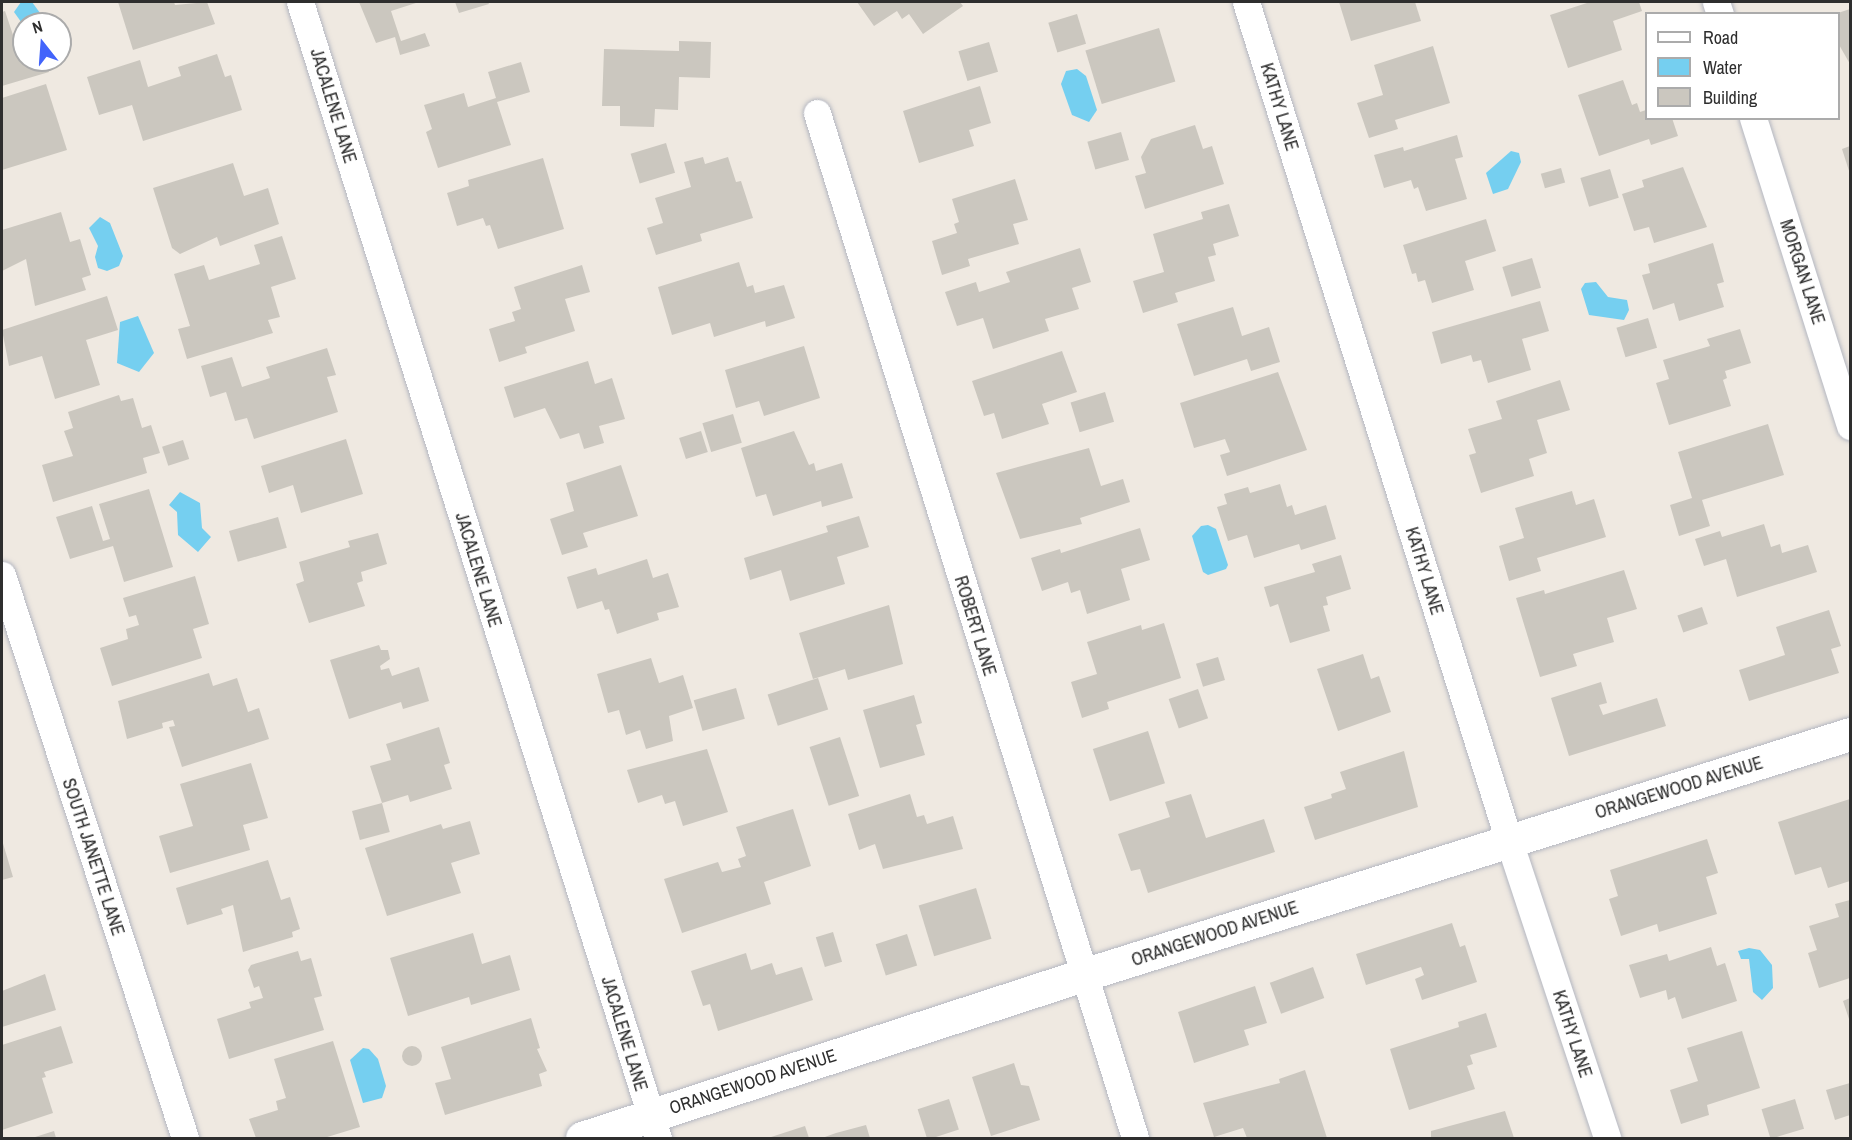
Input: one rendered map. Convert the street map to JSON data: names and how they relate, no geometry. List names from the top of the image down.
{
  "streets": {
    "main road": ["ORANGEWOOD AVENUE"],
    "street": [
      "JACALENE LANE",
      "KATHY LANE",
      "MORGAN LANE",
      "ROBERT LANE",
      "SOUTH JANETTE LANE"
    ]
  },
  "crossings": [
    ["JACALENE LANE", "ORANGEWOOD AVENUE"],
    ["KATHY LANE", "ORANGEWOOD AVENUE"],
    ["ROBERT LANE", "ORANGEWOOD AVENUE"]
  ],
  "legend": ["Road", "Water", "Building"],
  "north": "top"
}
